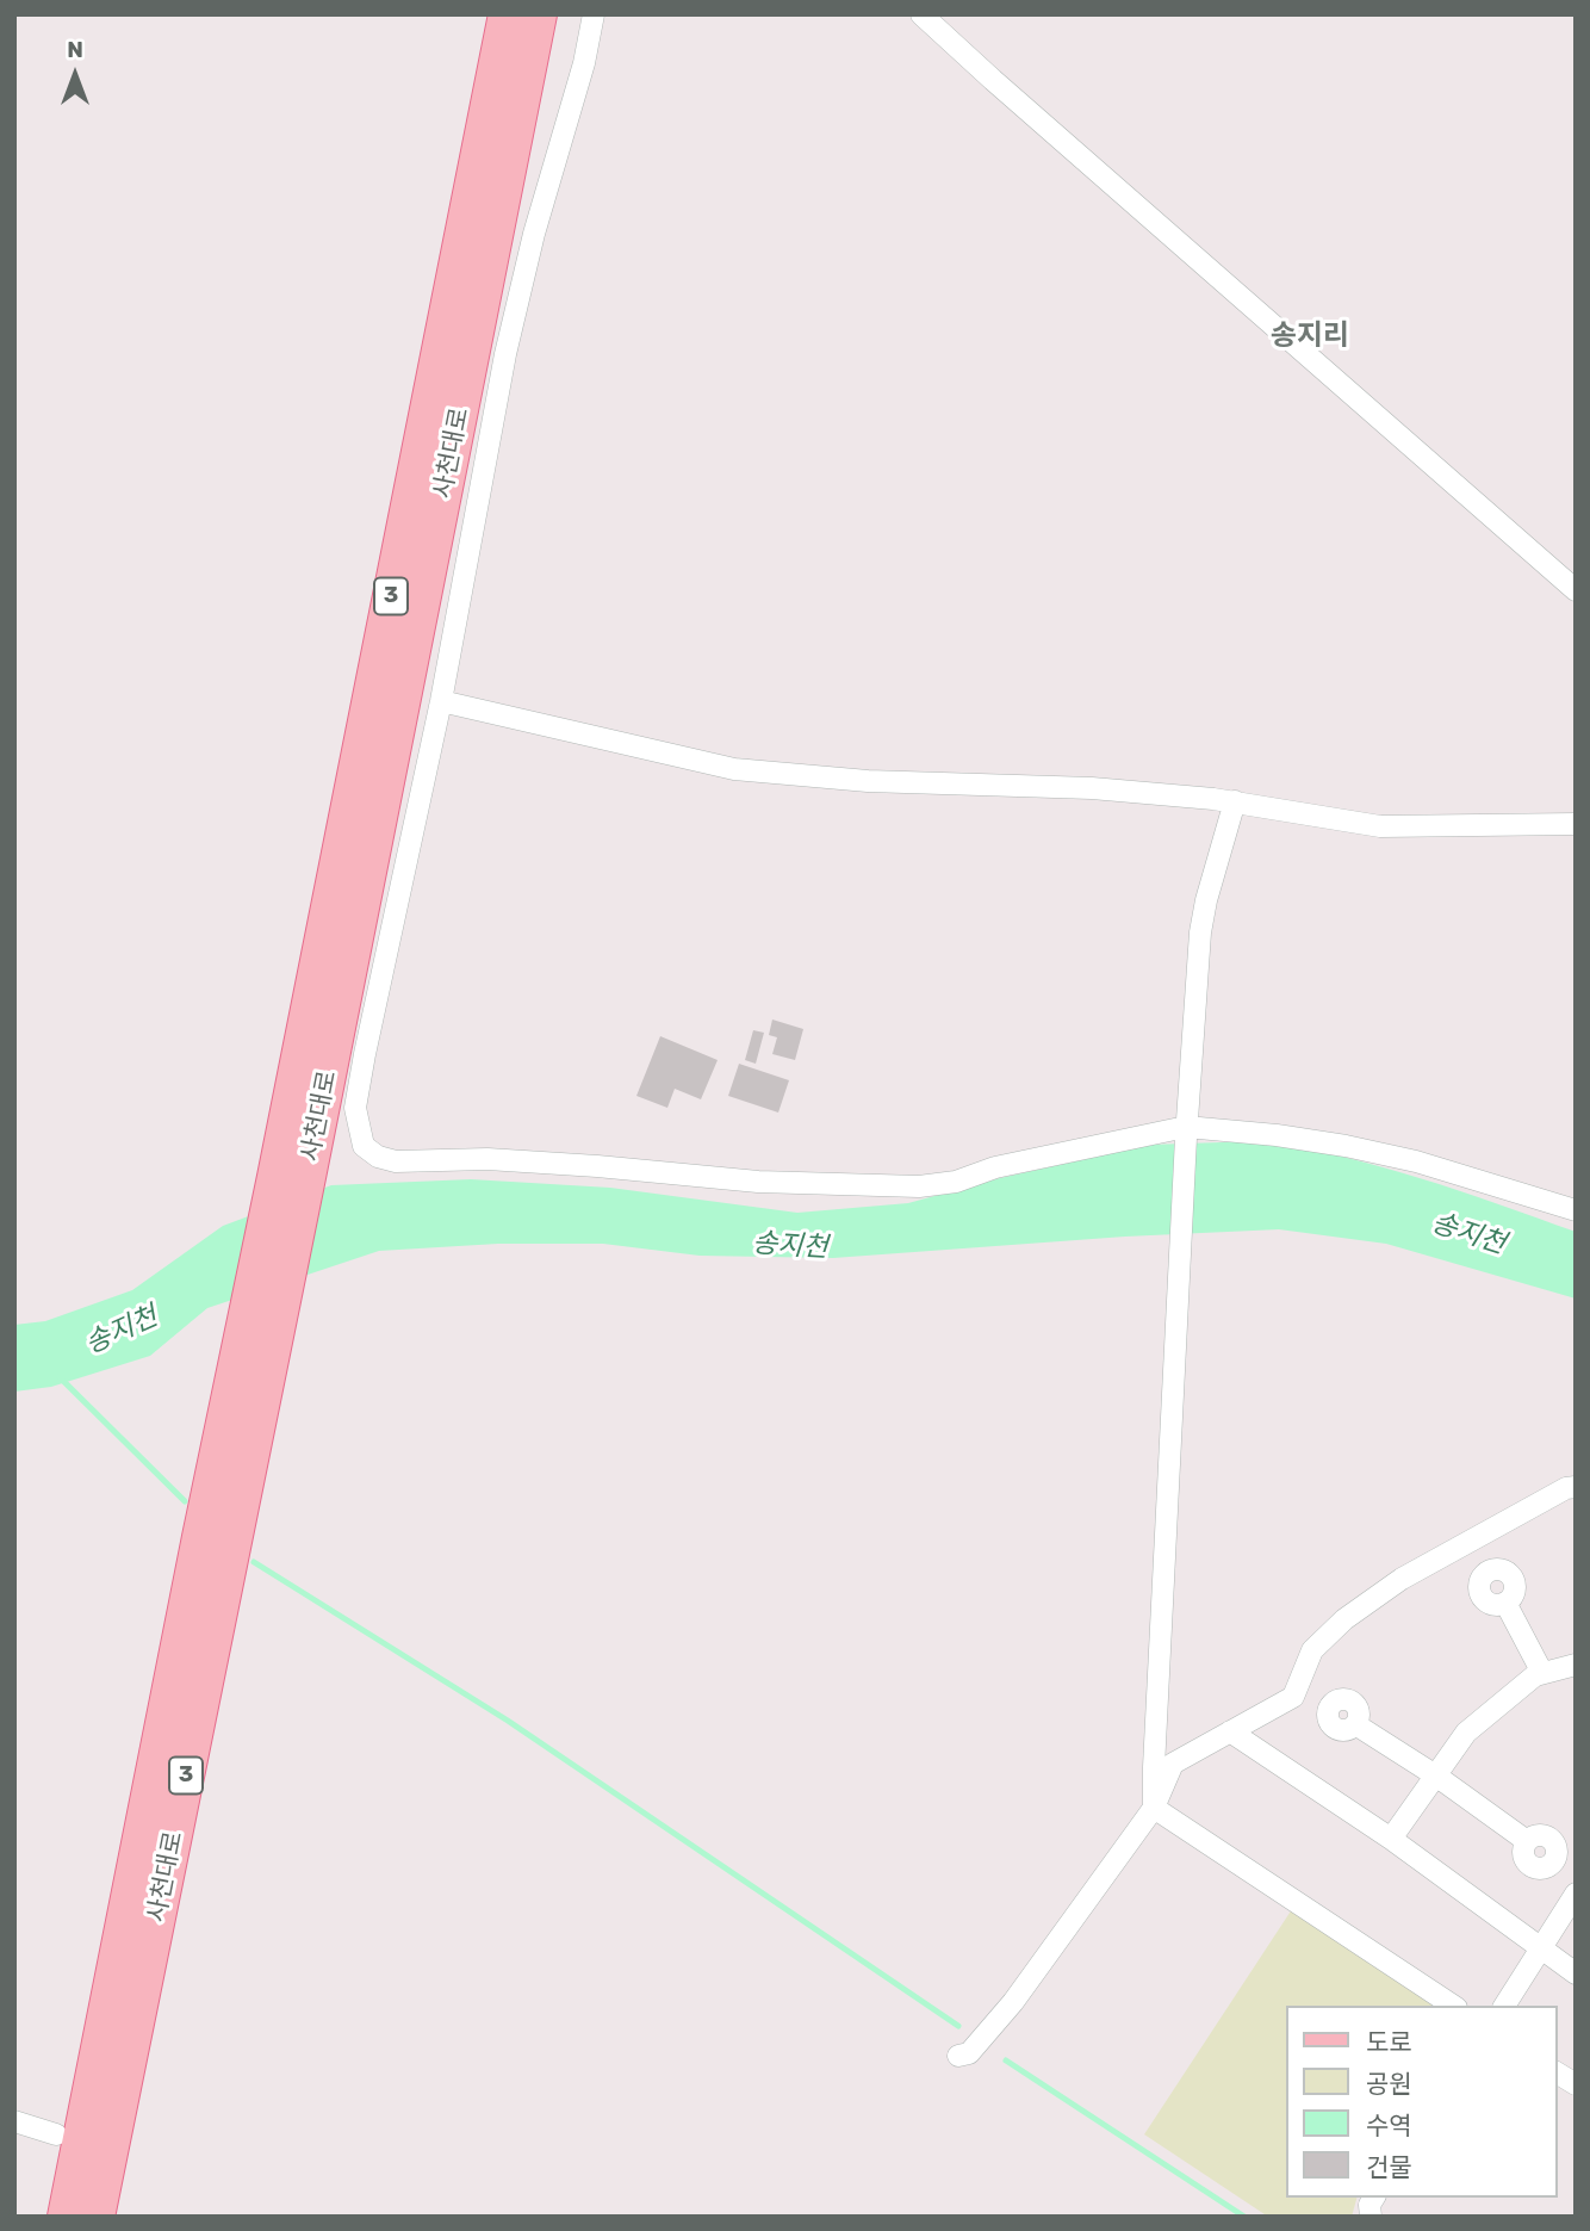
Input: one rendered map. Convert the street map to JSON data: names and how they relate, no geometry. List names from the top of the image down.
{
  "streets": {
    "main road": ["사천대로", "3"]
  },
  "districts": ["송지리"],
  "water": ["송지천"],
  "legend": [
    "도로",
    "공원",
    "수역",
    "건물"
  ],
  "north": "top"
}
